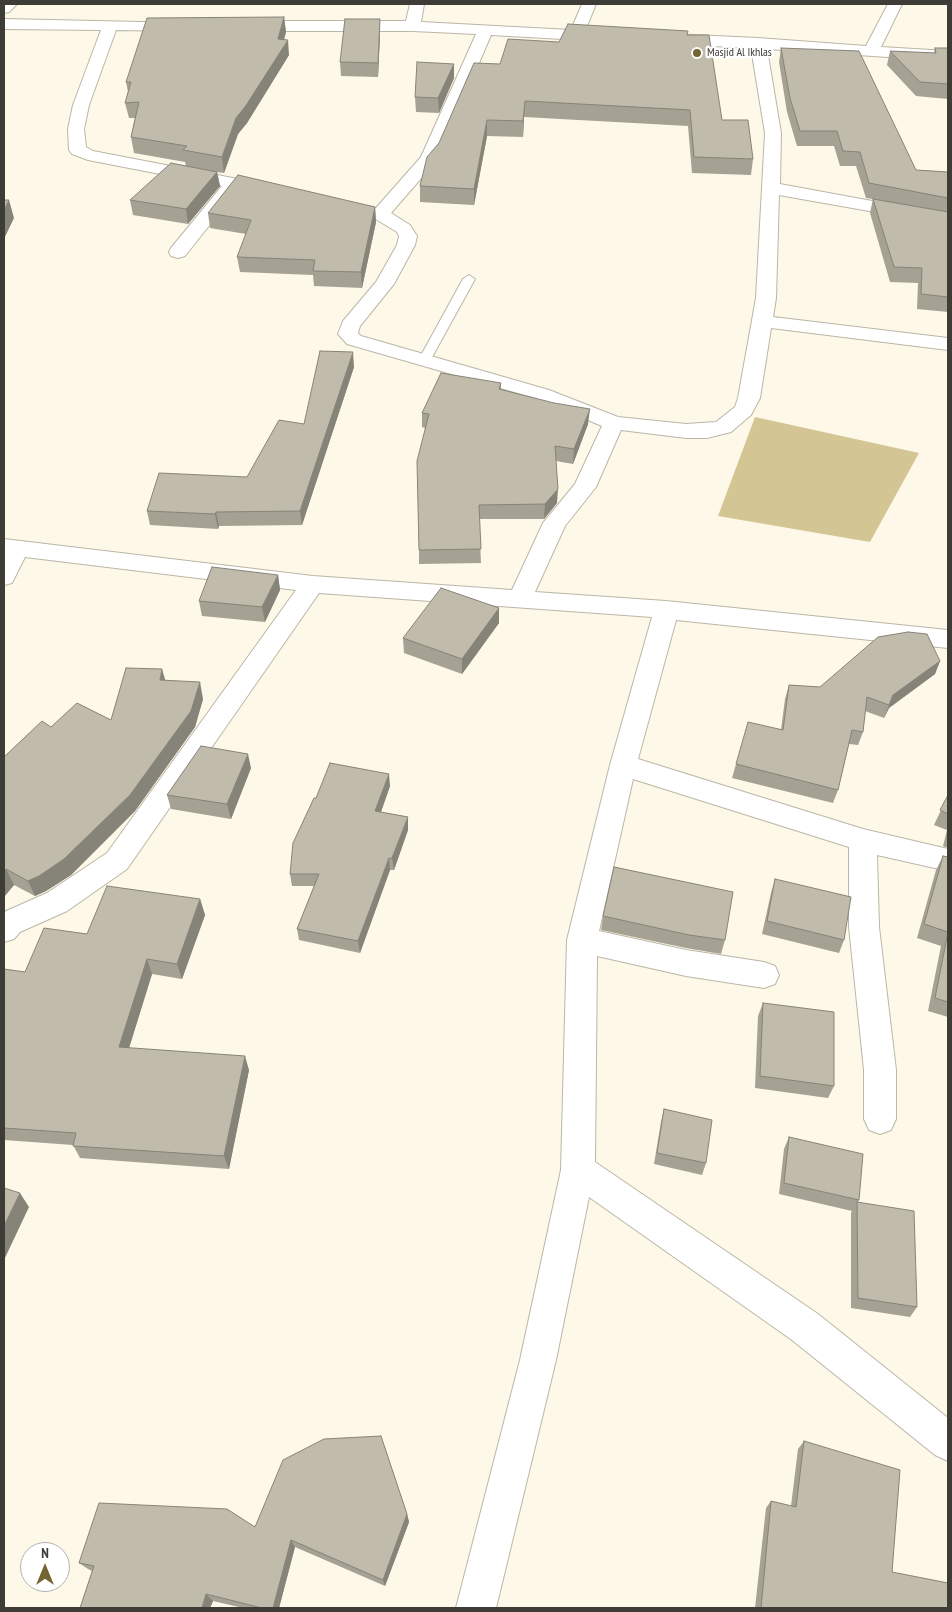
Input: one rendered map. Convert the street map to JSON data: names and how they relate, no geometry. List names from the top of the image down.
{
  "places": ["Masjid Al Ikhlas"],
  "north": "top"
}
